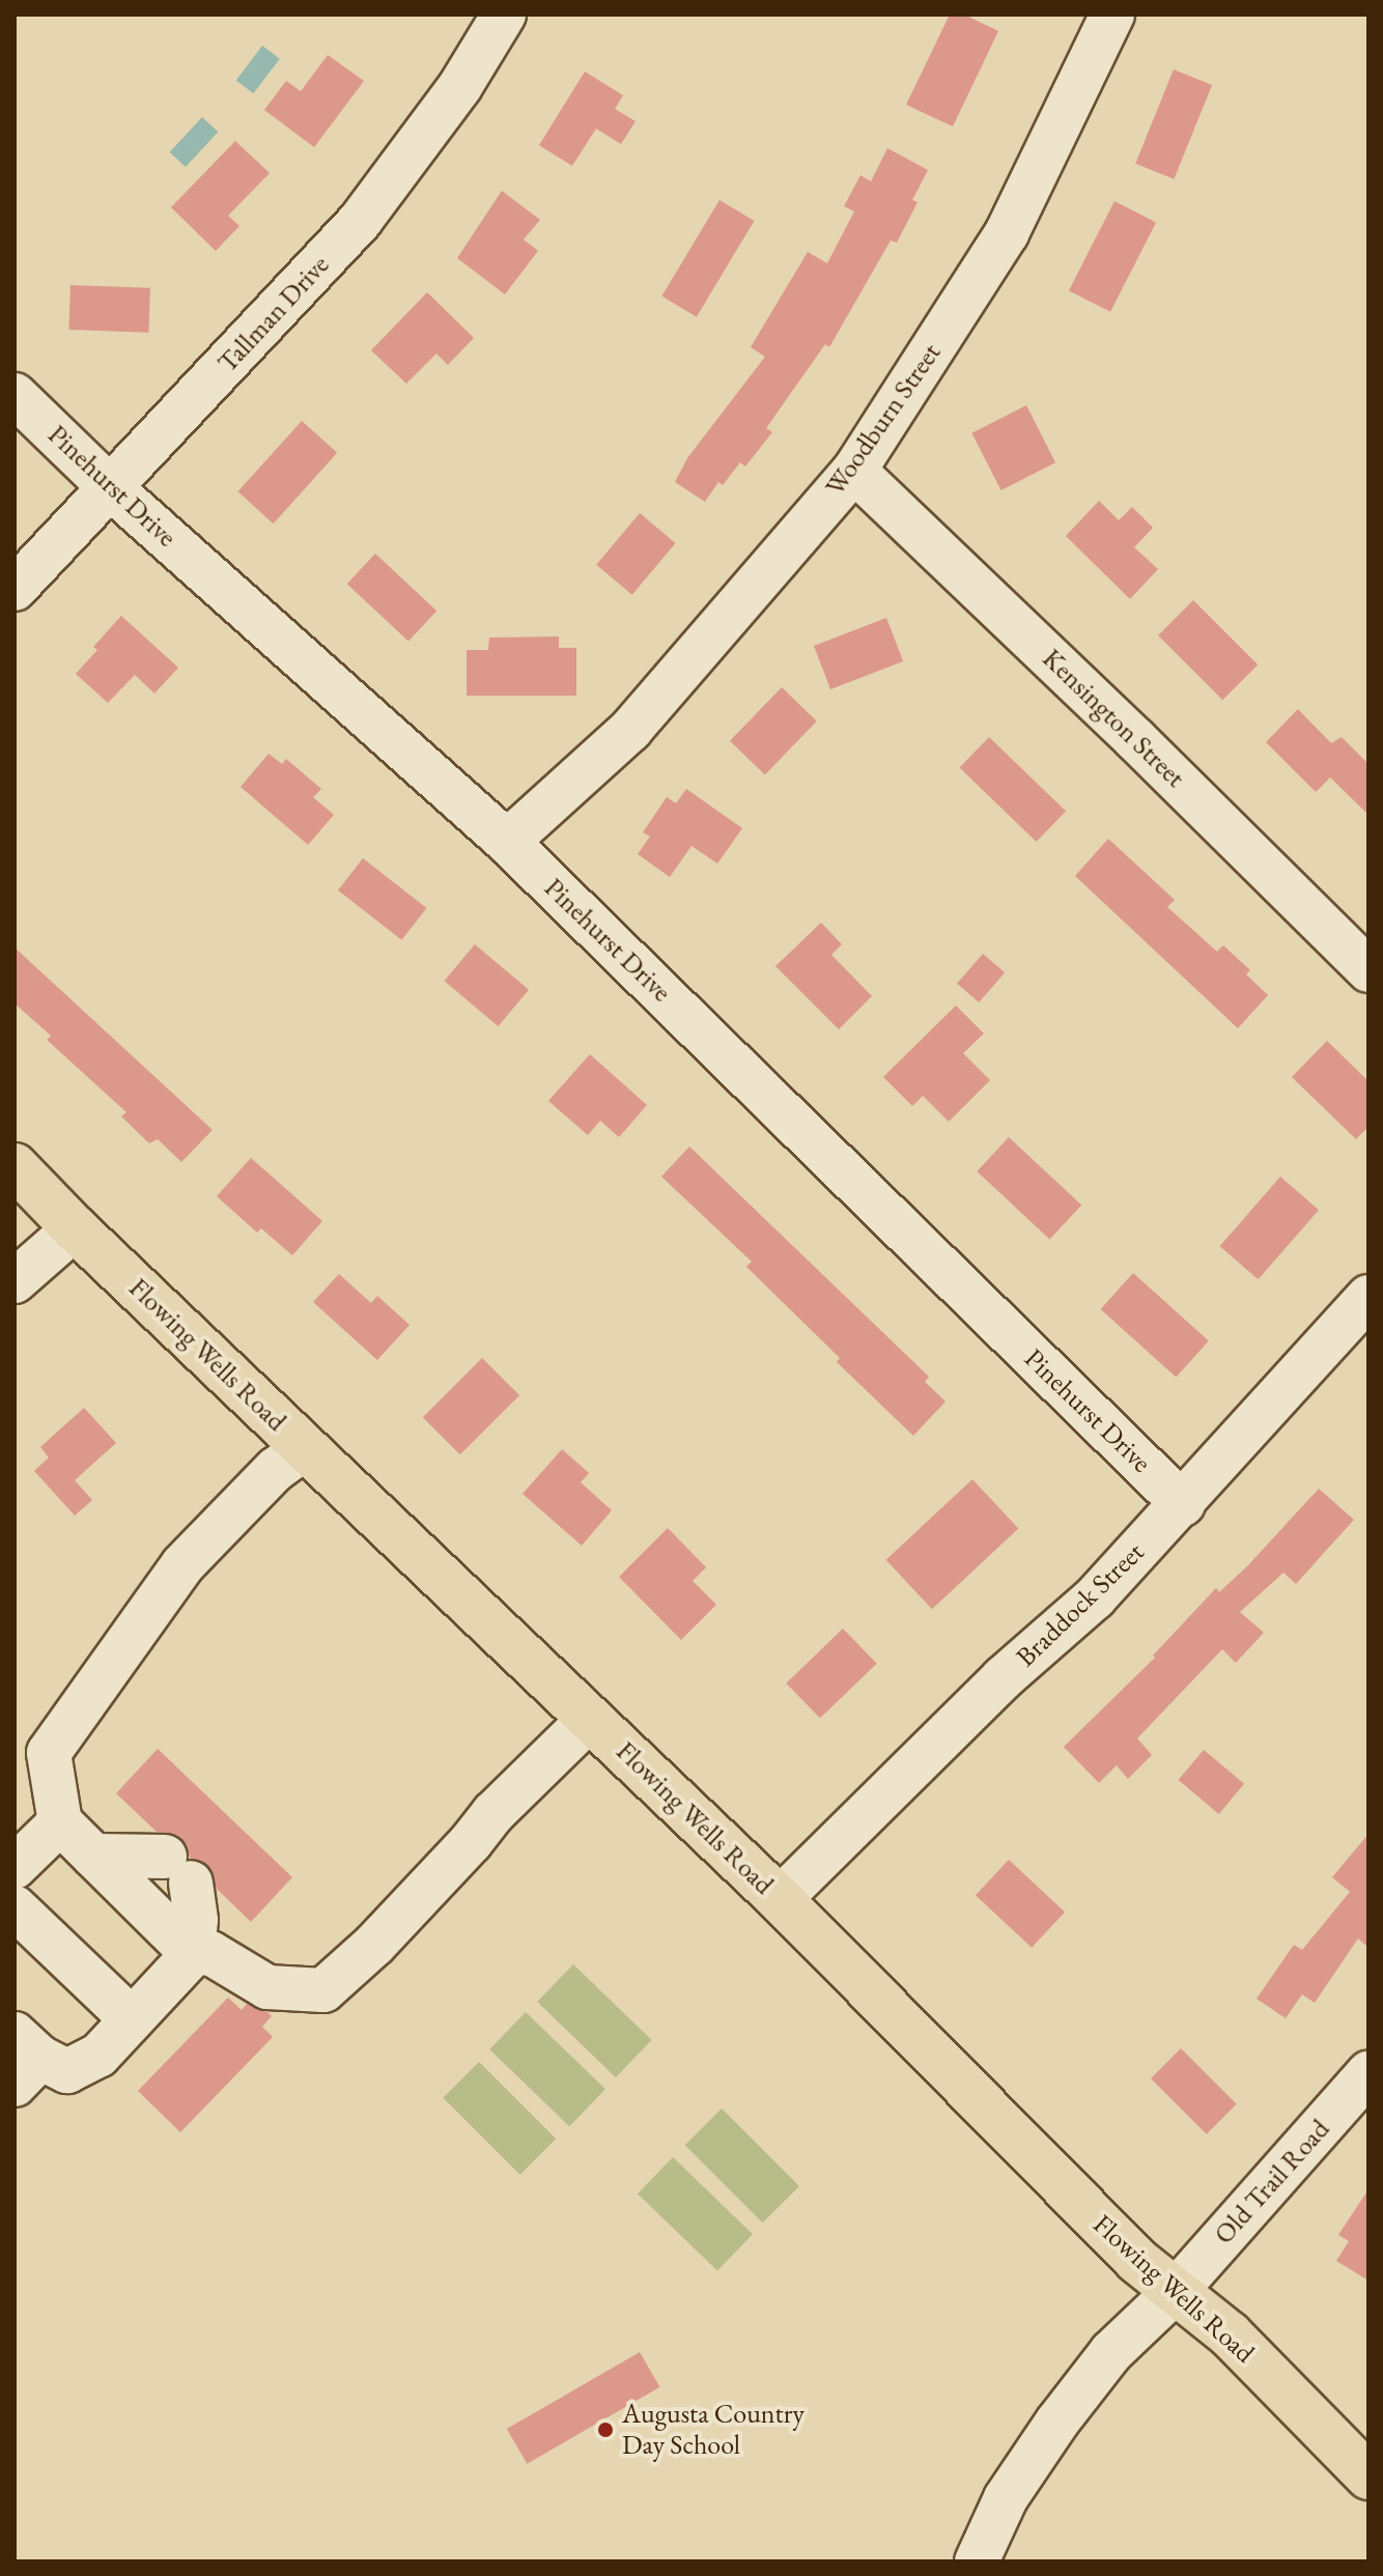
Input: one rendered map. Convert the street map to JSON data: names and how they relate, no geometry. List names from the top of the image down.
{
  "streets": {
    "main road": ["Flowing Wells Road"],
    "street": [
      "Tallman Drive",
      "Woodburn Street",
      "Pinehurst Drive",
      "Kensington Street",
      "Braddock Street",
      "Old Trail Road"
    ]
  },
  "crossings": [
    ["Tallman Drive", "Pinehurst Drive"],
    ["Woodburn Street", "Pinehurst Drive"],
    ["Woodburn Street", "Kensington Street"],
    ["Pinehurst Drive", "Braddock Street"],
    ["Flowing Wells Road", "Braddock Street"],
    ["Flowing Wells Road", "Old Trail Road"]
  ],
  "places": ["Augusta Country Day School"]
}
